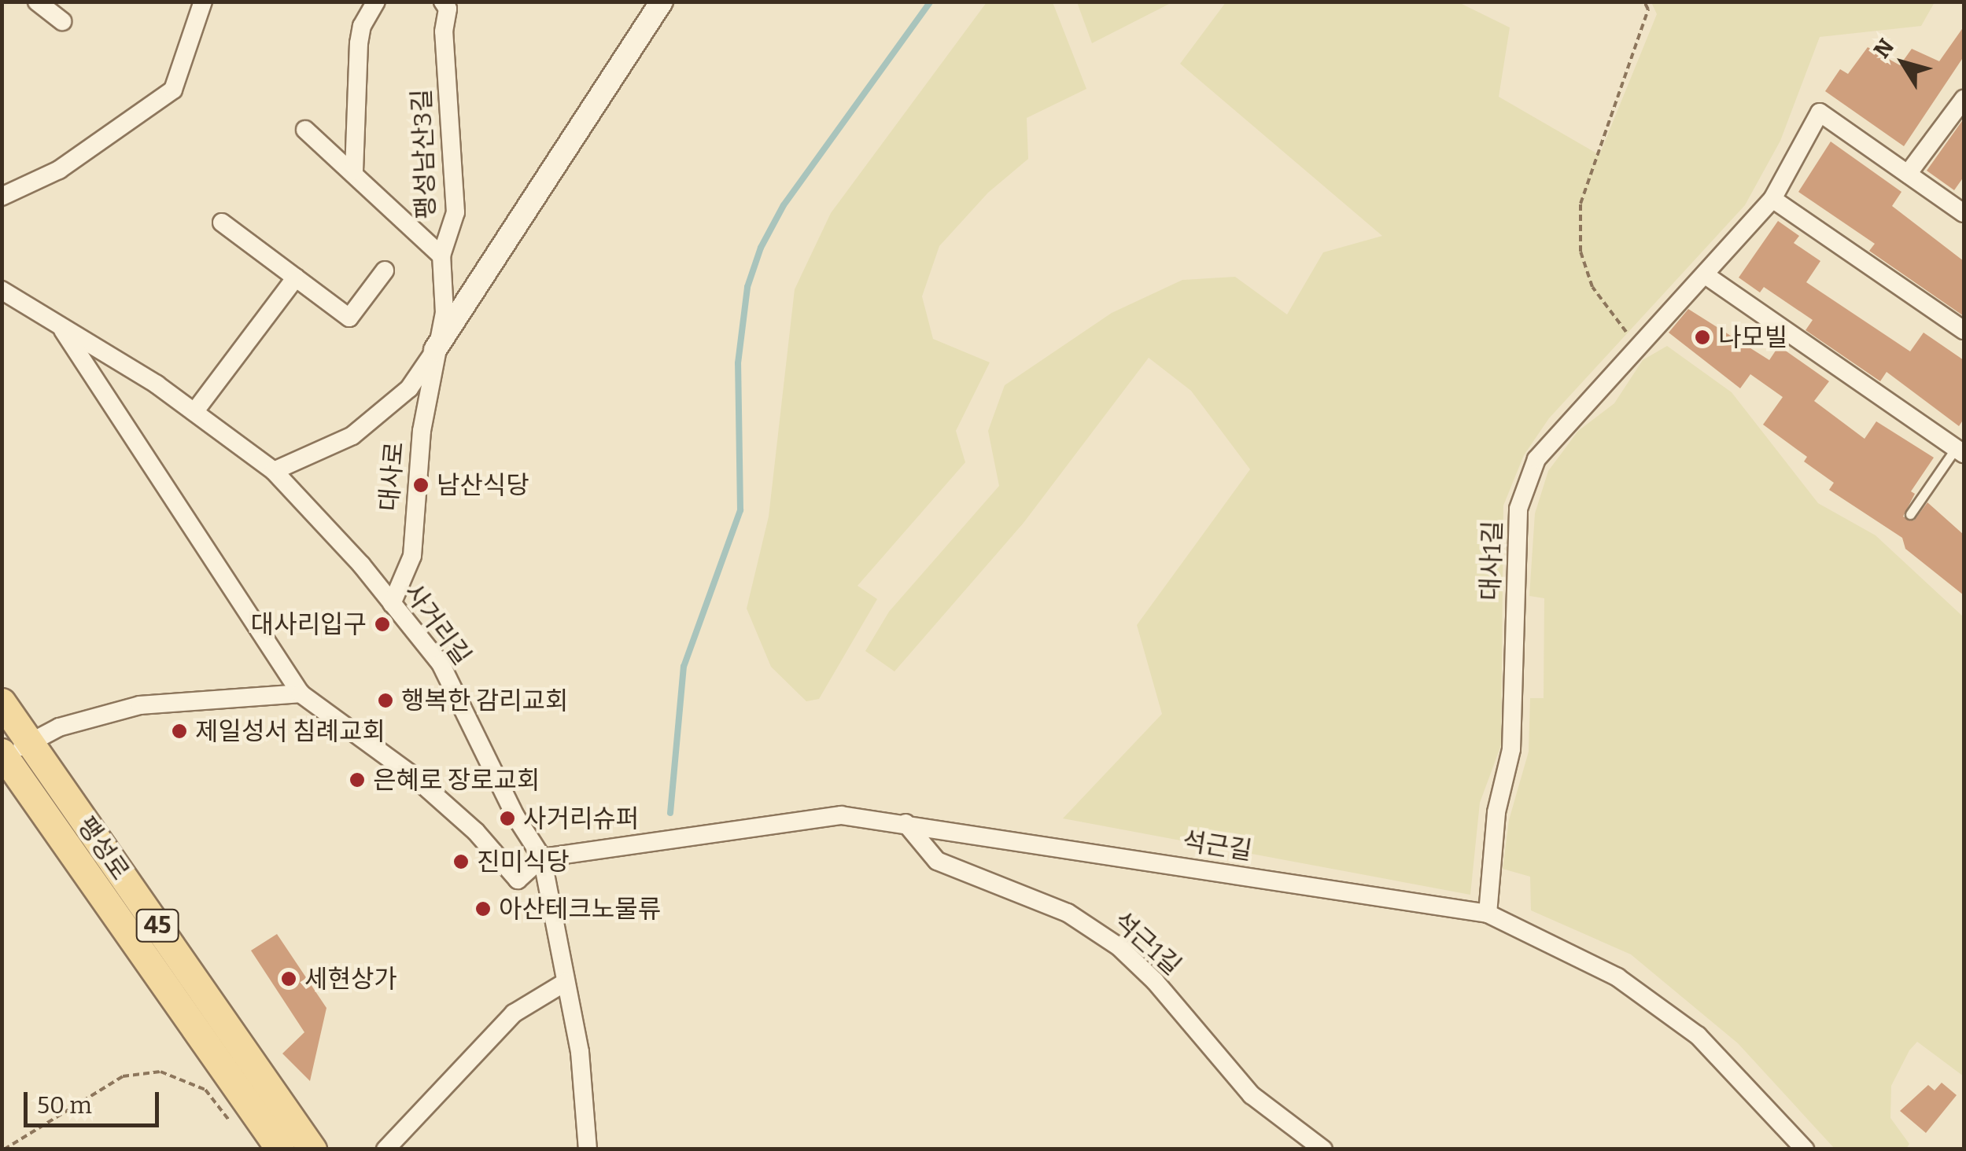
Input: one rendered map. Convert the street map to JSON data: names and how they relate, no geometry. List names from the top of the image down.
{
  "streets": {
    "main road": ["팽성로", "45"],
    "street": [
      "팽성남산3길",
      "대사로",
      "대사1길",
      "사거리길",
      "석근길",
      "석근1길"
    ]
  },
  "crossings": [
    ["팽성남산3길", "대사로"],
    ["대사로", "사거리길"],
    ["대사1길", "석근길"],
    ["사거리길", "석근길"],
    ["석근길", "석근1길"]
  ],
  "places": [
    "나모빌",
    "남산식당",
    "대사리입구",
    "행복한 감리교회",
    "제일성서 침례교회",
    "은혜로 장로교회",
    "사거리슈퍼",
    "진미식당",
    "아산테크노물류",
    "세현상가"
  ],
  "scale_bar": "50 m",
  "north": "top left"
}
